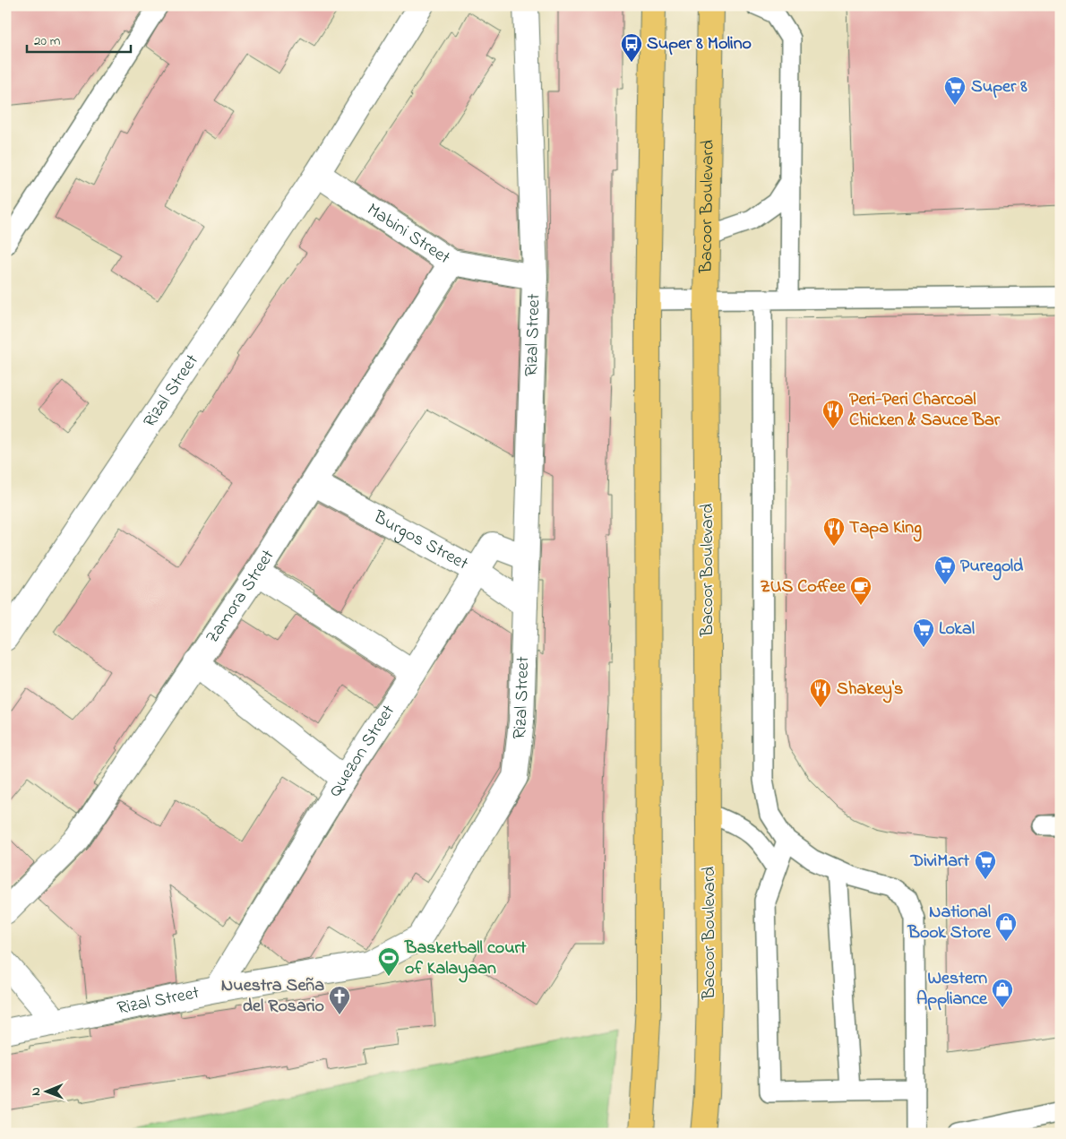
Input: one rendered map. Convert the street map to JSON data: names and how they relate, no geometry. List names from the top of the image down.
{
  "streets": {
    "main road": ["Bacoor Boulevard"],
    "street": [
      "Mabini Street",
      "Rizal Street",
      "Burgos Street",
      "Zamora Street",
      "Quezon Street"
    ]
  },
  "crossings": [
    ["Mabini Street", "Rizal Street"],
    ["Mabini Street", "Zamora Street"],
    ["Rizal Street", "Burgos Street"],
    ["Rizal Street", "Quezon Street"],
    ["Burgos Street", "Zamora Street"],
    ["Burgos Street", "Quezon Street"]
  ],
  "places": {
    "bus stop": ["Super 8 Molino"],
    "supermarket": [
      "Super 8",
      "Puregold",
      "Lokal",
      "DiviMart"
    ],
    "restaurant": ["Peri-Peri Charcoal Chicken & Sauce Bar", "Tapa King", "Shakey's"],
    "cafe": ["ZUS Coffee"],
    "shop": ["National Book Store", "Western Appliance"],
    "sports": ["Basketball court of Kalayaan"],
    "church": ["Nuestra Seña del Rosario"]
  },
  "scale_bar": "20 m",
  "north": "left"
}
